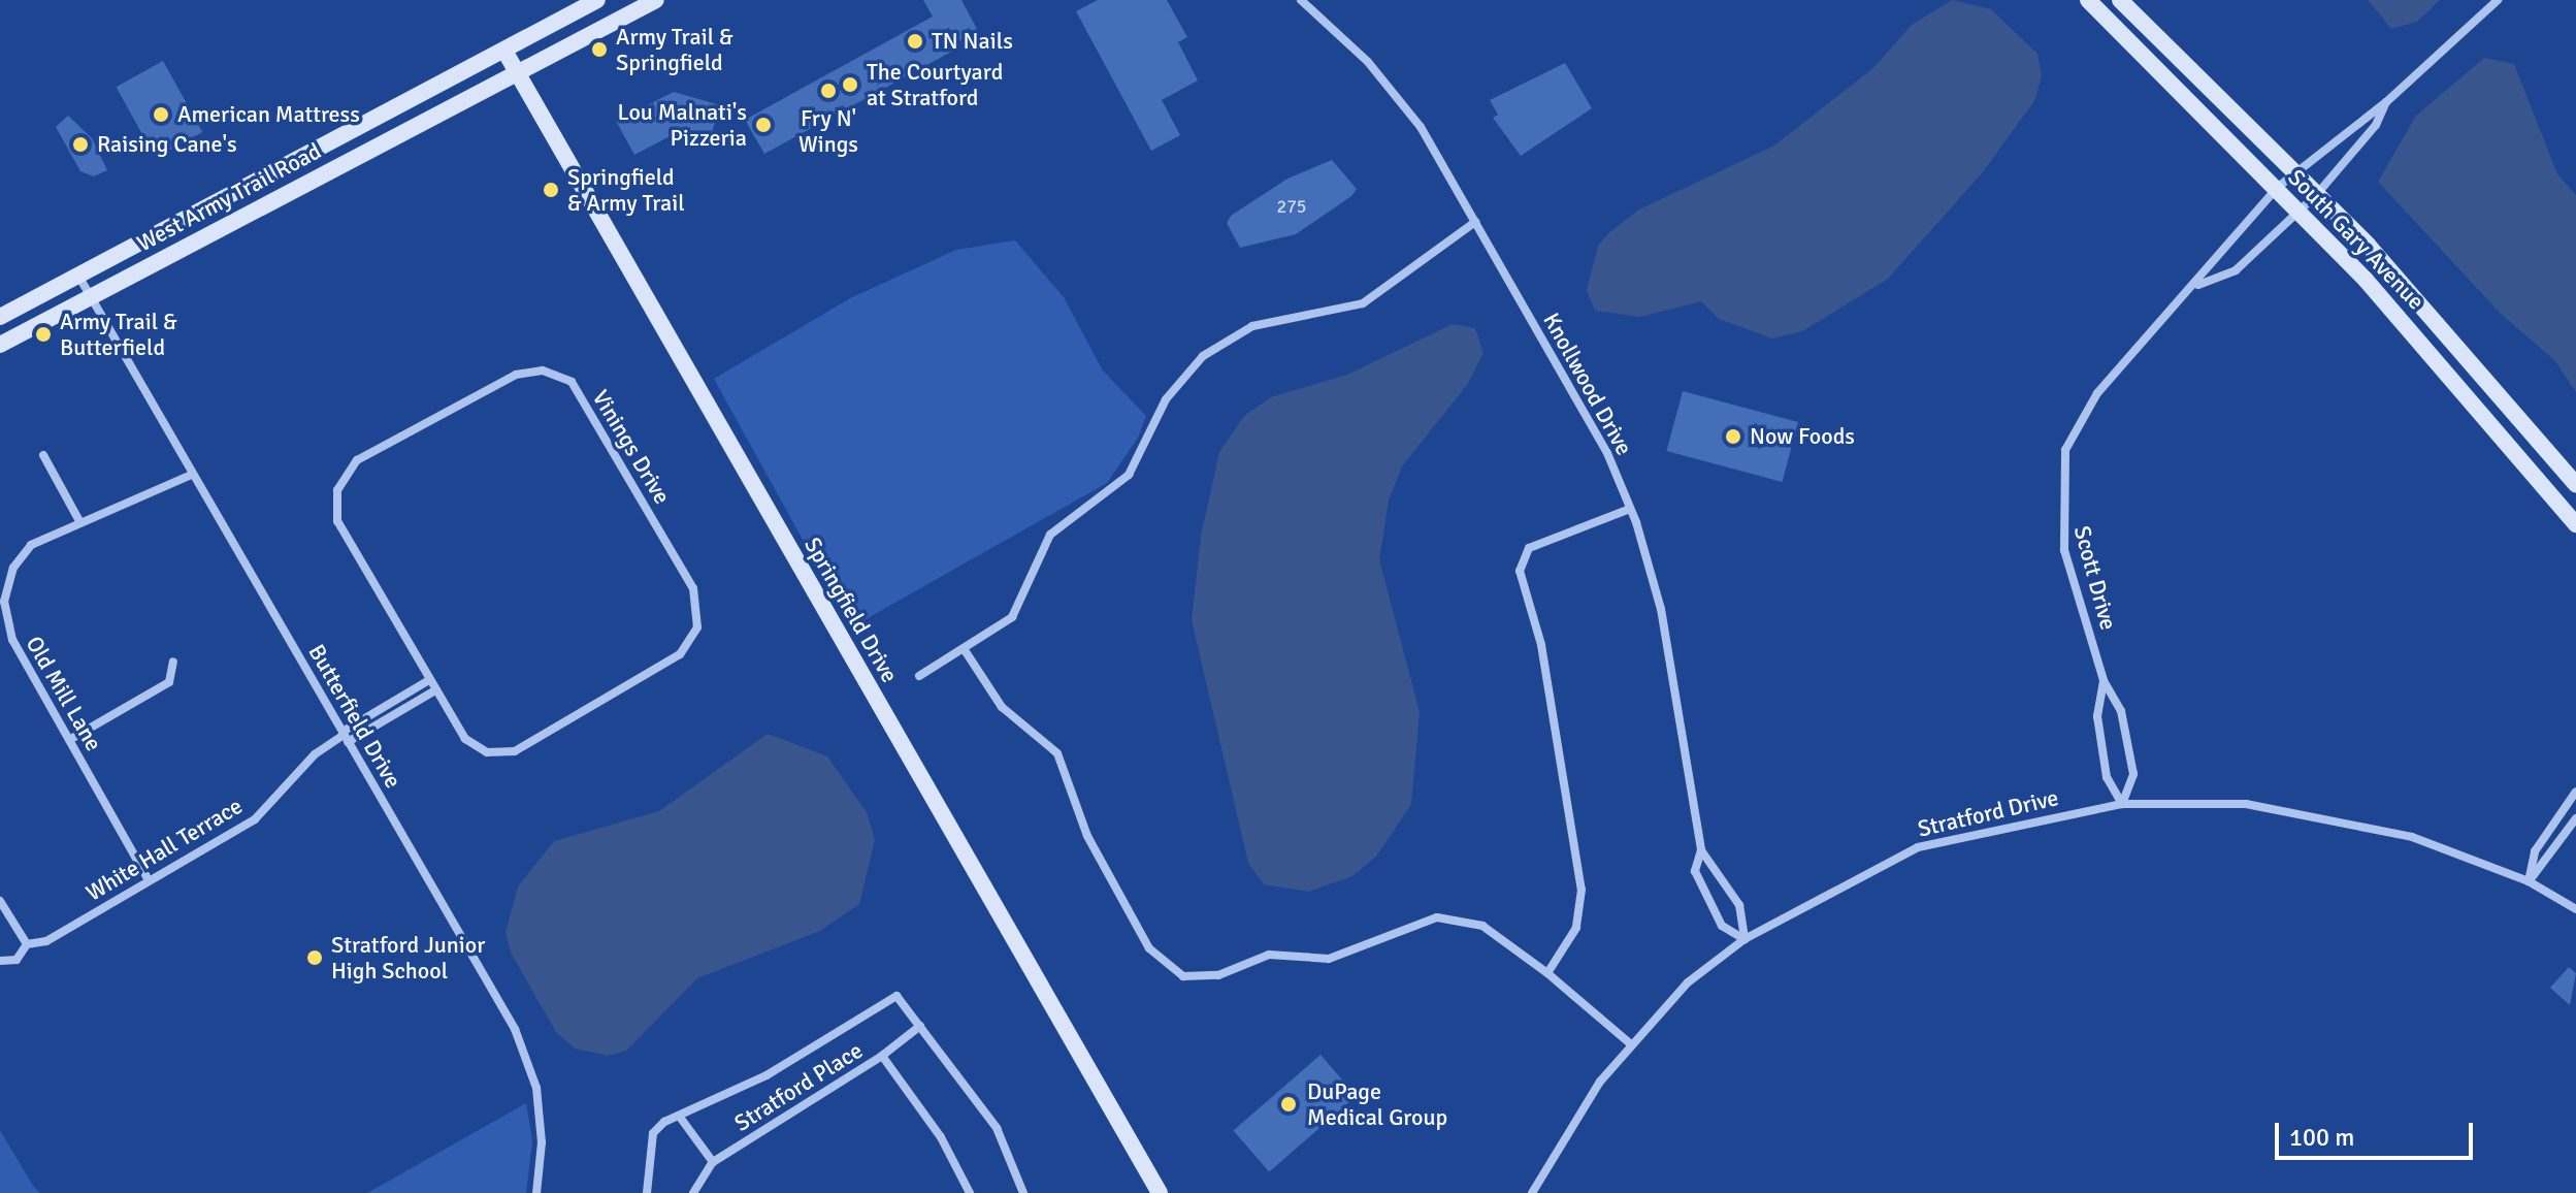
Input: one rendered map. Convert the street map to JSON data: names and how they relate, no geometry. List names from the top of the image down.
{
  "streets": {
    "main road": ["West Army Trail Road", "South Gary Avenue", "Springfield Drive"],
    "street": [
      "Knollwood Drive",
      "Vinings Drive",
      "Scott Drive",
      "Old Mill Lane",
      "Butterfield Drive",
      "Stratford Drive",
      "White Hall Terrace",
      "Stratford Place"
    ]
  },
  "crossings": [
    ["West Army Trail Road", "Springfield Drive"],
    ["West Army Trail Road", "Butterfield Drive"],
    ["South Gary Avenue", "Scott Drive"],
    ["Knollwood Drive", "Stratford Drive"],
    ["Scott Drive", "Stratford Drive"],
    ["Old Mill Lane", "Butterfield Drive"],
    ["Old Mill Lane", "White Hall Terrace"],
    ["Butterfield Drive", "White Hall Terrace"]
  ],
  "places": [
    "TN Nails",
    "Army Trail & Springfield",
    "The Courtyard at Stratford",
    "Fry N' Wings",
    "American Mattress",
    "Lou Malnati's Pizzeria",
    "Raising Cane's",
    "Springfield & Army Trail",
    "Army Trail & Butterfield",
    "Now Foods",
    "Stratford Junior High School",
    "DuPage Medical Group"
  ],
  "house_numbers": ["275"],
  "scale_bar": "100 m"
}
